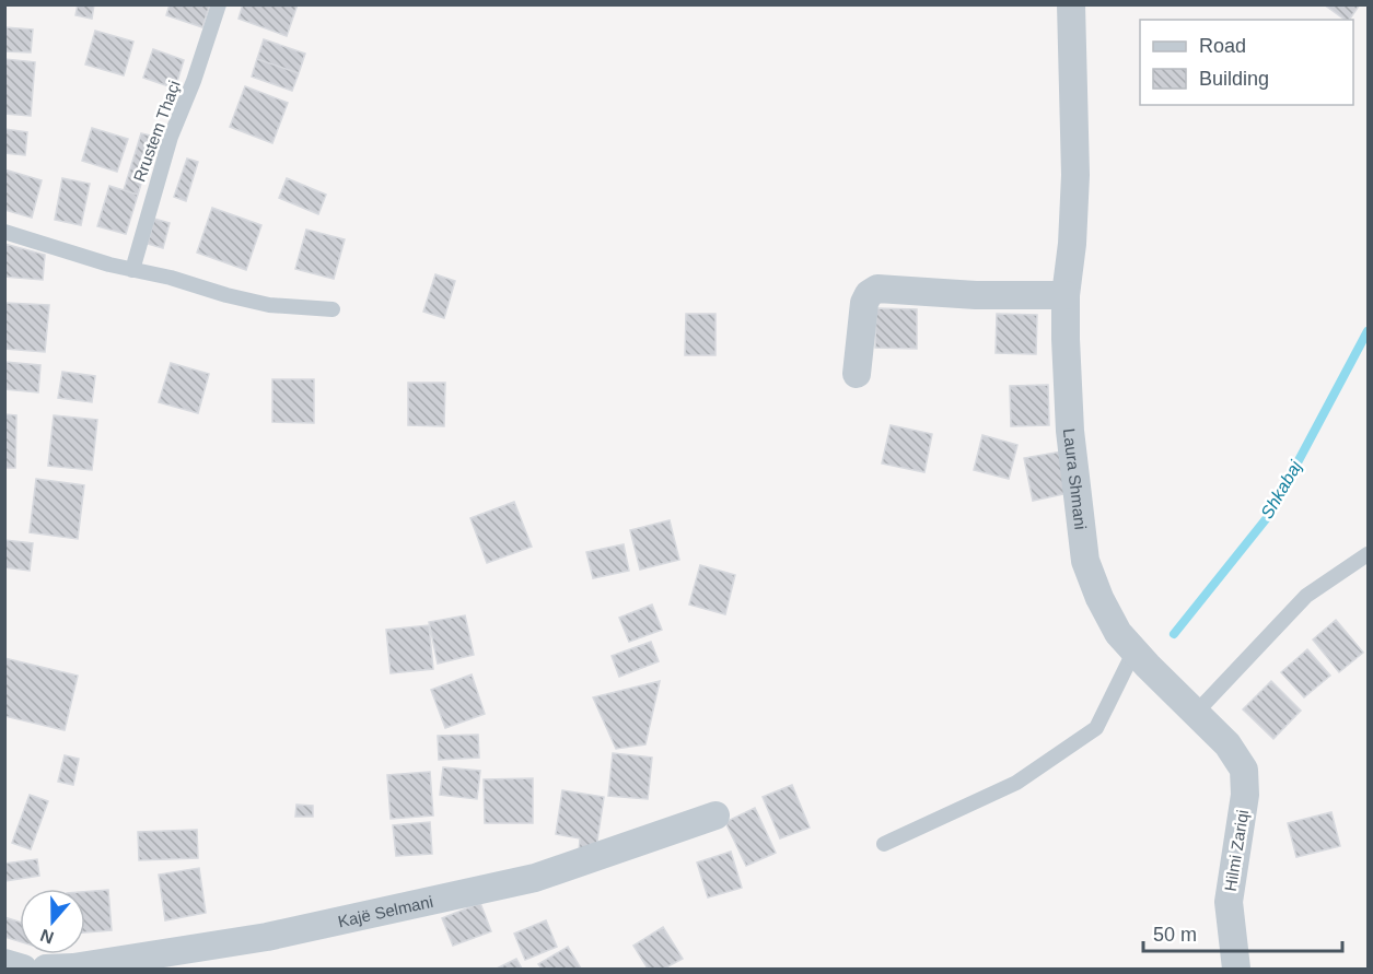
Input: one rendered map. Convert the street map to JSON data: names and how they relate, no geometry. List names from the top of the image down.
{
  "streets": {
    "street": ["Laura Shmani", "Hilmi Zariqi", "Kajë Selmani"],
    "lane": ["Rrustem Thaçi"]
  },
  "crossings": [
    ["Laura Shmani", "Hilmi Zariqi"]
  ],
  "water": ["Shkabaj"],
  "legend": ["Road", "Building"],
  "scale_bar": "50 m",
  "north": "bottom"
}
